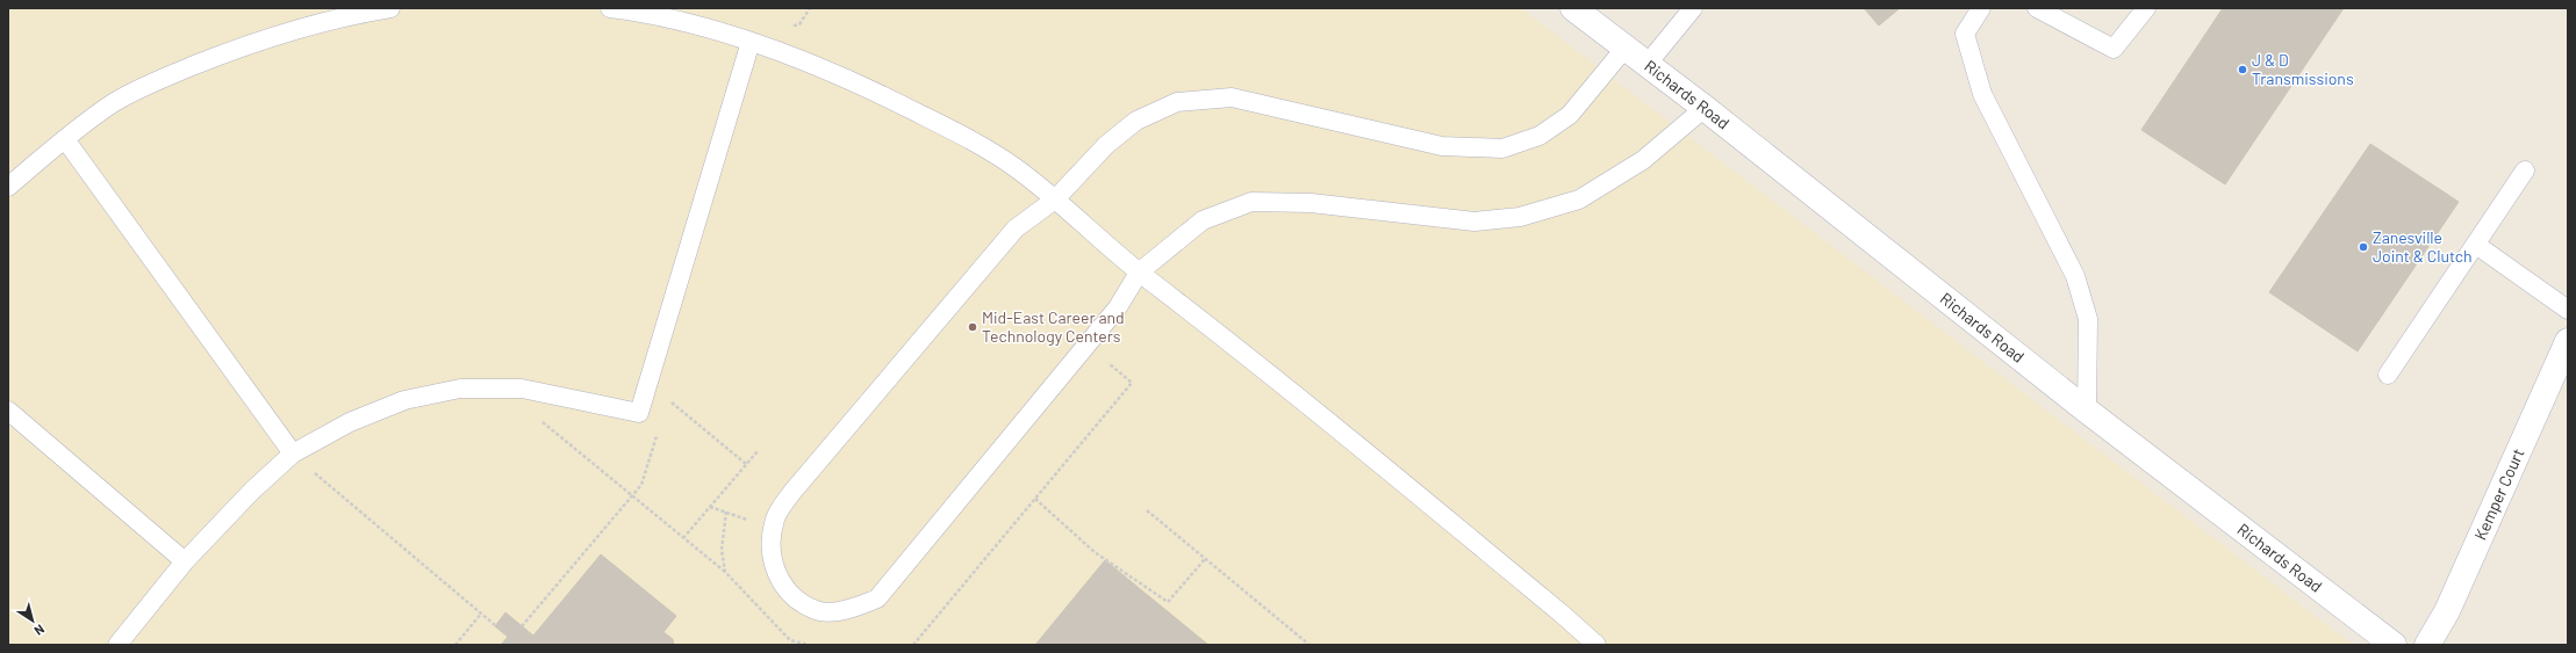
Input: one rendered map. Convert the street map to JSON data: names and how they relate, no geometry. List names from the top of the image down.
{
  "streets": {
    "street": ["Richards Road", "Kemper Court"]
  },
  "places": ["J & D Transmissions", "Zanesville Joint & Clutch", "Mid-East Career and Technology Centers"],
  "north": "bottom right"
}
